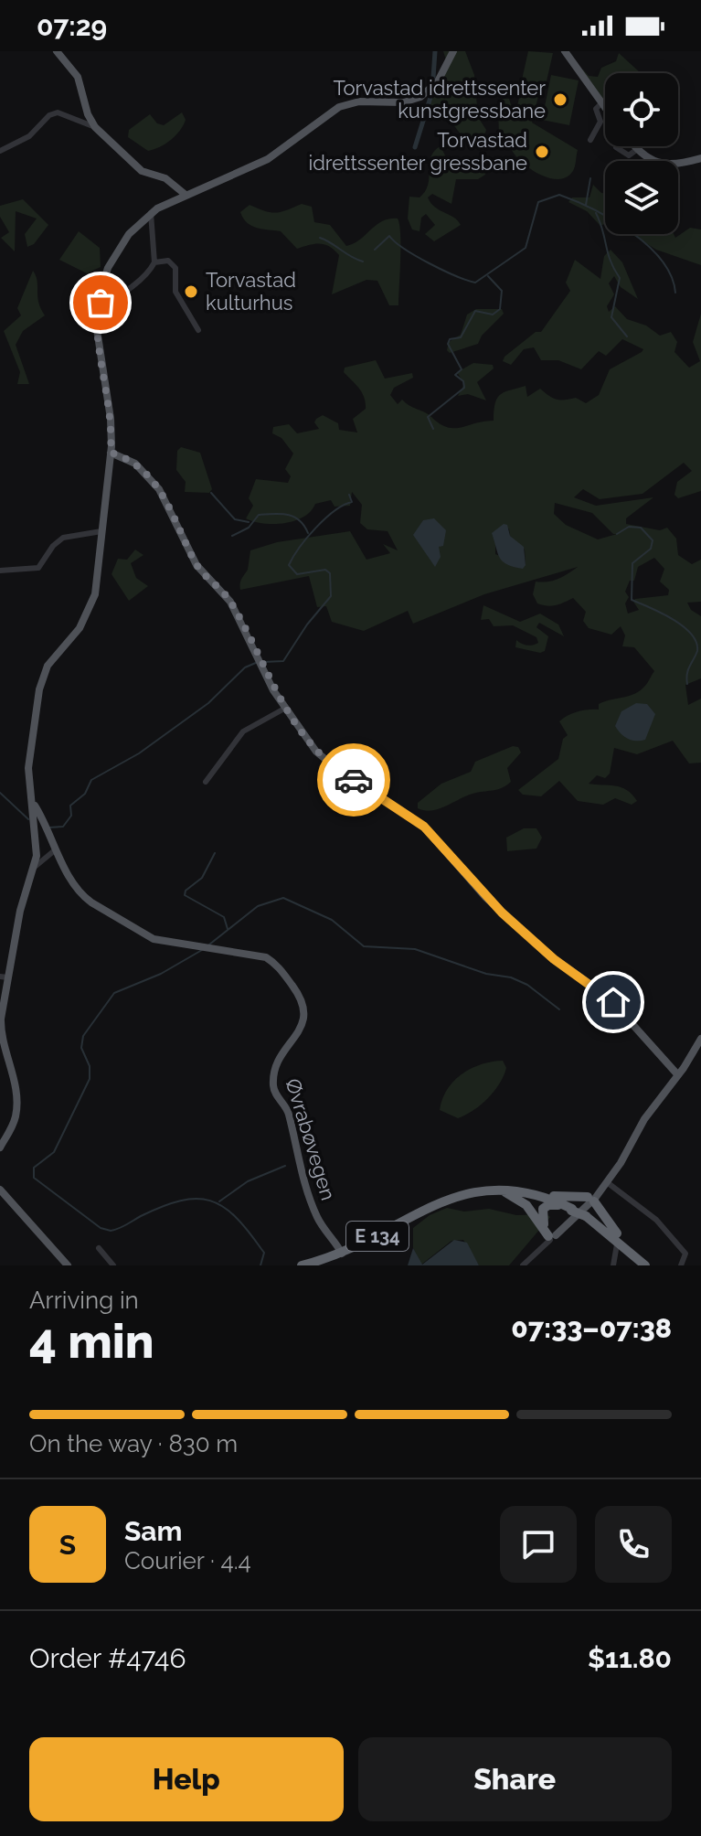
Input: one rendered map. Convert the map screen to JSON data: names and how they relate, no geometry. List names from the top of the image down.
{
  "streets": {
    "highway": ["E 134"],
    "main road": ["Øvrabøvegen"]
  },
  "crossings": [
    ["Øvrabøvegen", "E 134"]
  ],
  "places": ["Torvastad idrettssenter kunstgressbane", "Torvastad idrettssenter gressbane", "Torvastad kulturhus"],
  "page": {
    "status": "07:29",
    "heading": ["4 min", "Arriving in", "07:33–07:38"],
    "panel": [
      "Sam",
      "Courier · 4.4",
      "Order #4746",
      "$11.80"
    ],
    "bar": "On the way · 830 m",
    "round": "S",
    "buttons": ["Help", "Share"]
  }
}
